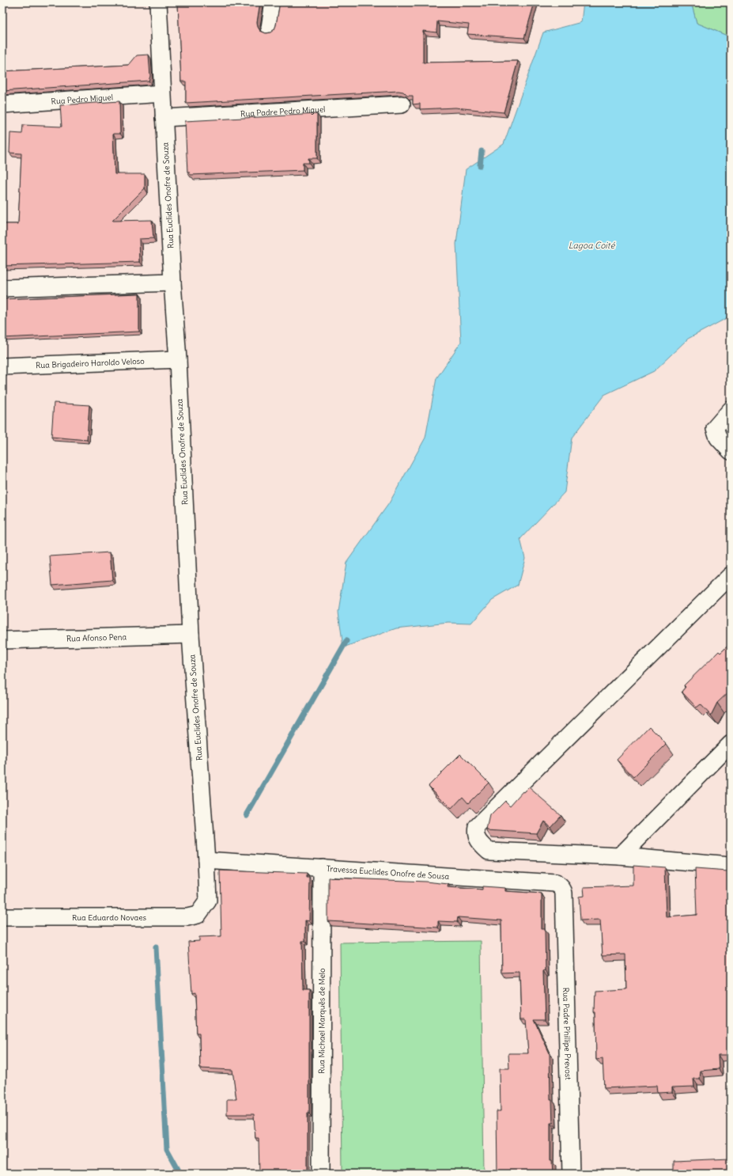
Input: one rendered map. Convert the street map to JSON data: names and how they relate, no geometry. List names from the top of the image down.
{
  "streets": {
    "street": [
      "Rua Pedro Miguel",
      "Rua Padre Pedro Miguel",
      "Rua Euclides Onofre de Souza",
      "Rua Brigadeiro Haroldo Veloso",
      "Rua Afonso Pena",
      "Travessa Euclides Onofre de Sousa",
      "Rua Eduardo Novaes",
      "Rua Michael Marquês de Melo",
      "Rua Padre Phillipe Prevost"
    ]
  },
  "crossings": [
    ["Rua Pedro Miguel", "Rua Euclides Onofre de Souza"],
    ["Rua Padre Pedro Miguel", "Rua Euclides Onofre de Souza"],
    ["Rua Euclides Onofre de Souza", "Rua Brigadeiro Haroldo Veloso"],
    ["Rua Euclides Onofre de Souza", "Rua Afonso Pena"],
    ["Rua Euclides Onofre de Souza", "Travessa Euclides Onofre de Sousa"],
    ["Rua Euclides Onofre de Souza", "Rua Eduardo Novaes"],
    ["Travessa Euclides Onofre de Sousa", "Rua Michael Marquês de Melo"],
    ["Travessa Euclides Onofre de Sousa", "Rua Padre Phillipe Prevost"]
  ],
  "water": ["Lagoa Coité"]
}
